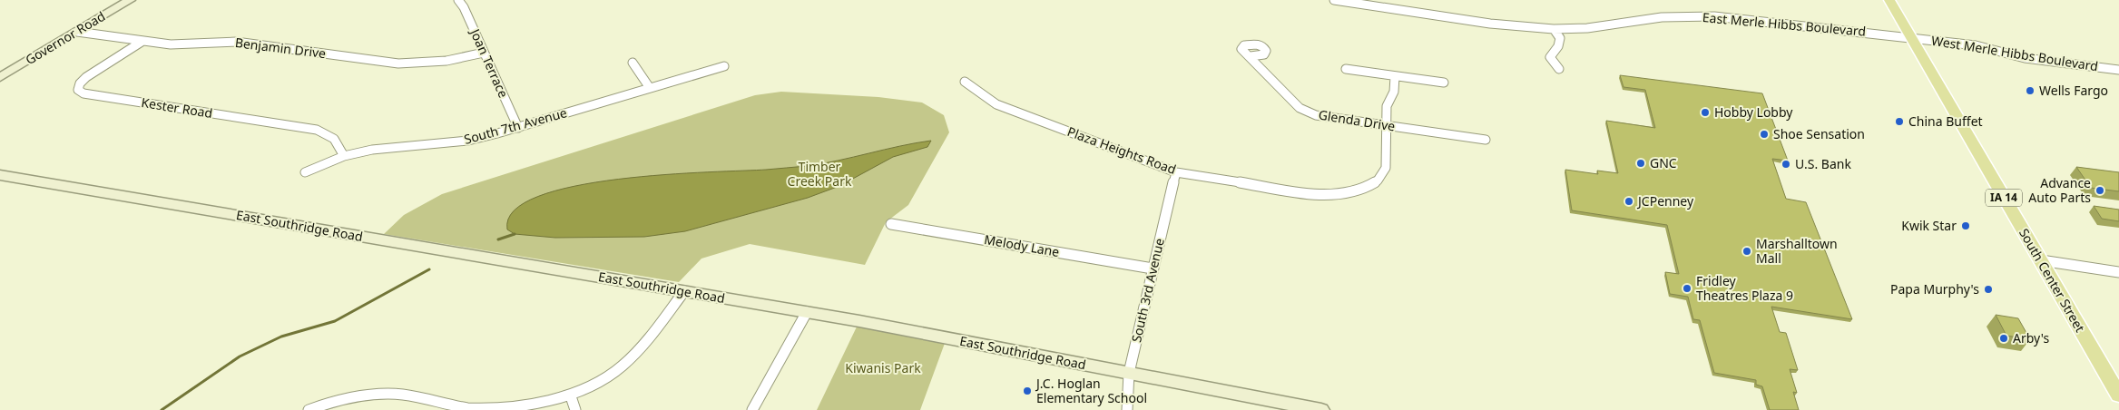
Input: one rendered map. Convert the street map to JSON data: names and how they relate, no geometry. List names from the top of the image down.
{
  "streets": {
    "main road": ["IA 14", "South Center Street"],
    "street": [
      "East Merle Hibbs Boulevard",
      "Governor Road",
      "Benjamin Drive",
      "West Merle Hibbs Boulevard",
      "Joan Terrace",
      "Kester Road",
      "Glenda Drive",
      "South 7th Avenue",
      "Plaza Heights Road",
      "East Southridge Road",
      "Melody Lane",
      "South 3rd Avenue"
    ]
  },
  "crossings": [
    ["East Merle Hibbs Boulevard", "West Merle Hibbs Boulevard"],
    ["East Merle Hibbs Boulevard", "South Center Street"],
    ["Governor Road", "Benjamin Drive"],
    ["Benjamin Drive", "Joan Terrace"],
    ["Benjamin Drive", "Kester Road"],
    ["West Merle Hibbs Boulevard", "South Center Street"],
    ["Joan Terrace", "South 7th Avenue"],
    ["Kester Road", "South 7th Avenue"],
    ["Glenda Drive", "Plaza Heights Road"],
    ["Plaza Heights Road", "South 3rd Avenue"],
    ["East Southridge Road", "South 3rd Avenue"],
    ["Melody Lane", "South 3rd Avenue"]
  ],
  "parks": ["Timber Creek Park", "Kiwanis Park"],
  "places": [
    "Wells Fargo",
    "Hobby Lobby",
    "China Buffet",
    "Shoe Sensation",
    "GNC",
    "U.S. Bank",
    "Advance Auto Parts",
    "JCPenney",
    "Kwik Star",
    "Marshalltown Mall",
    "Fridley Theatres Plaza 9",
    "Papa Murphy's",
    "Arby's",
    "J.C. Hoglan Elementary School"
  ]
}
